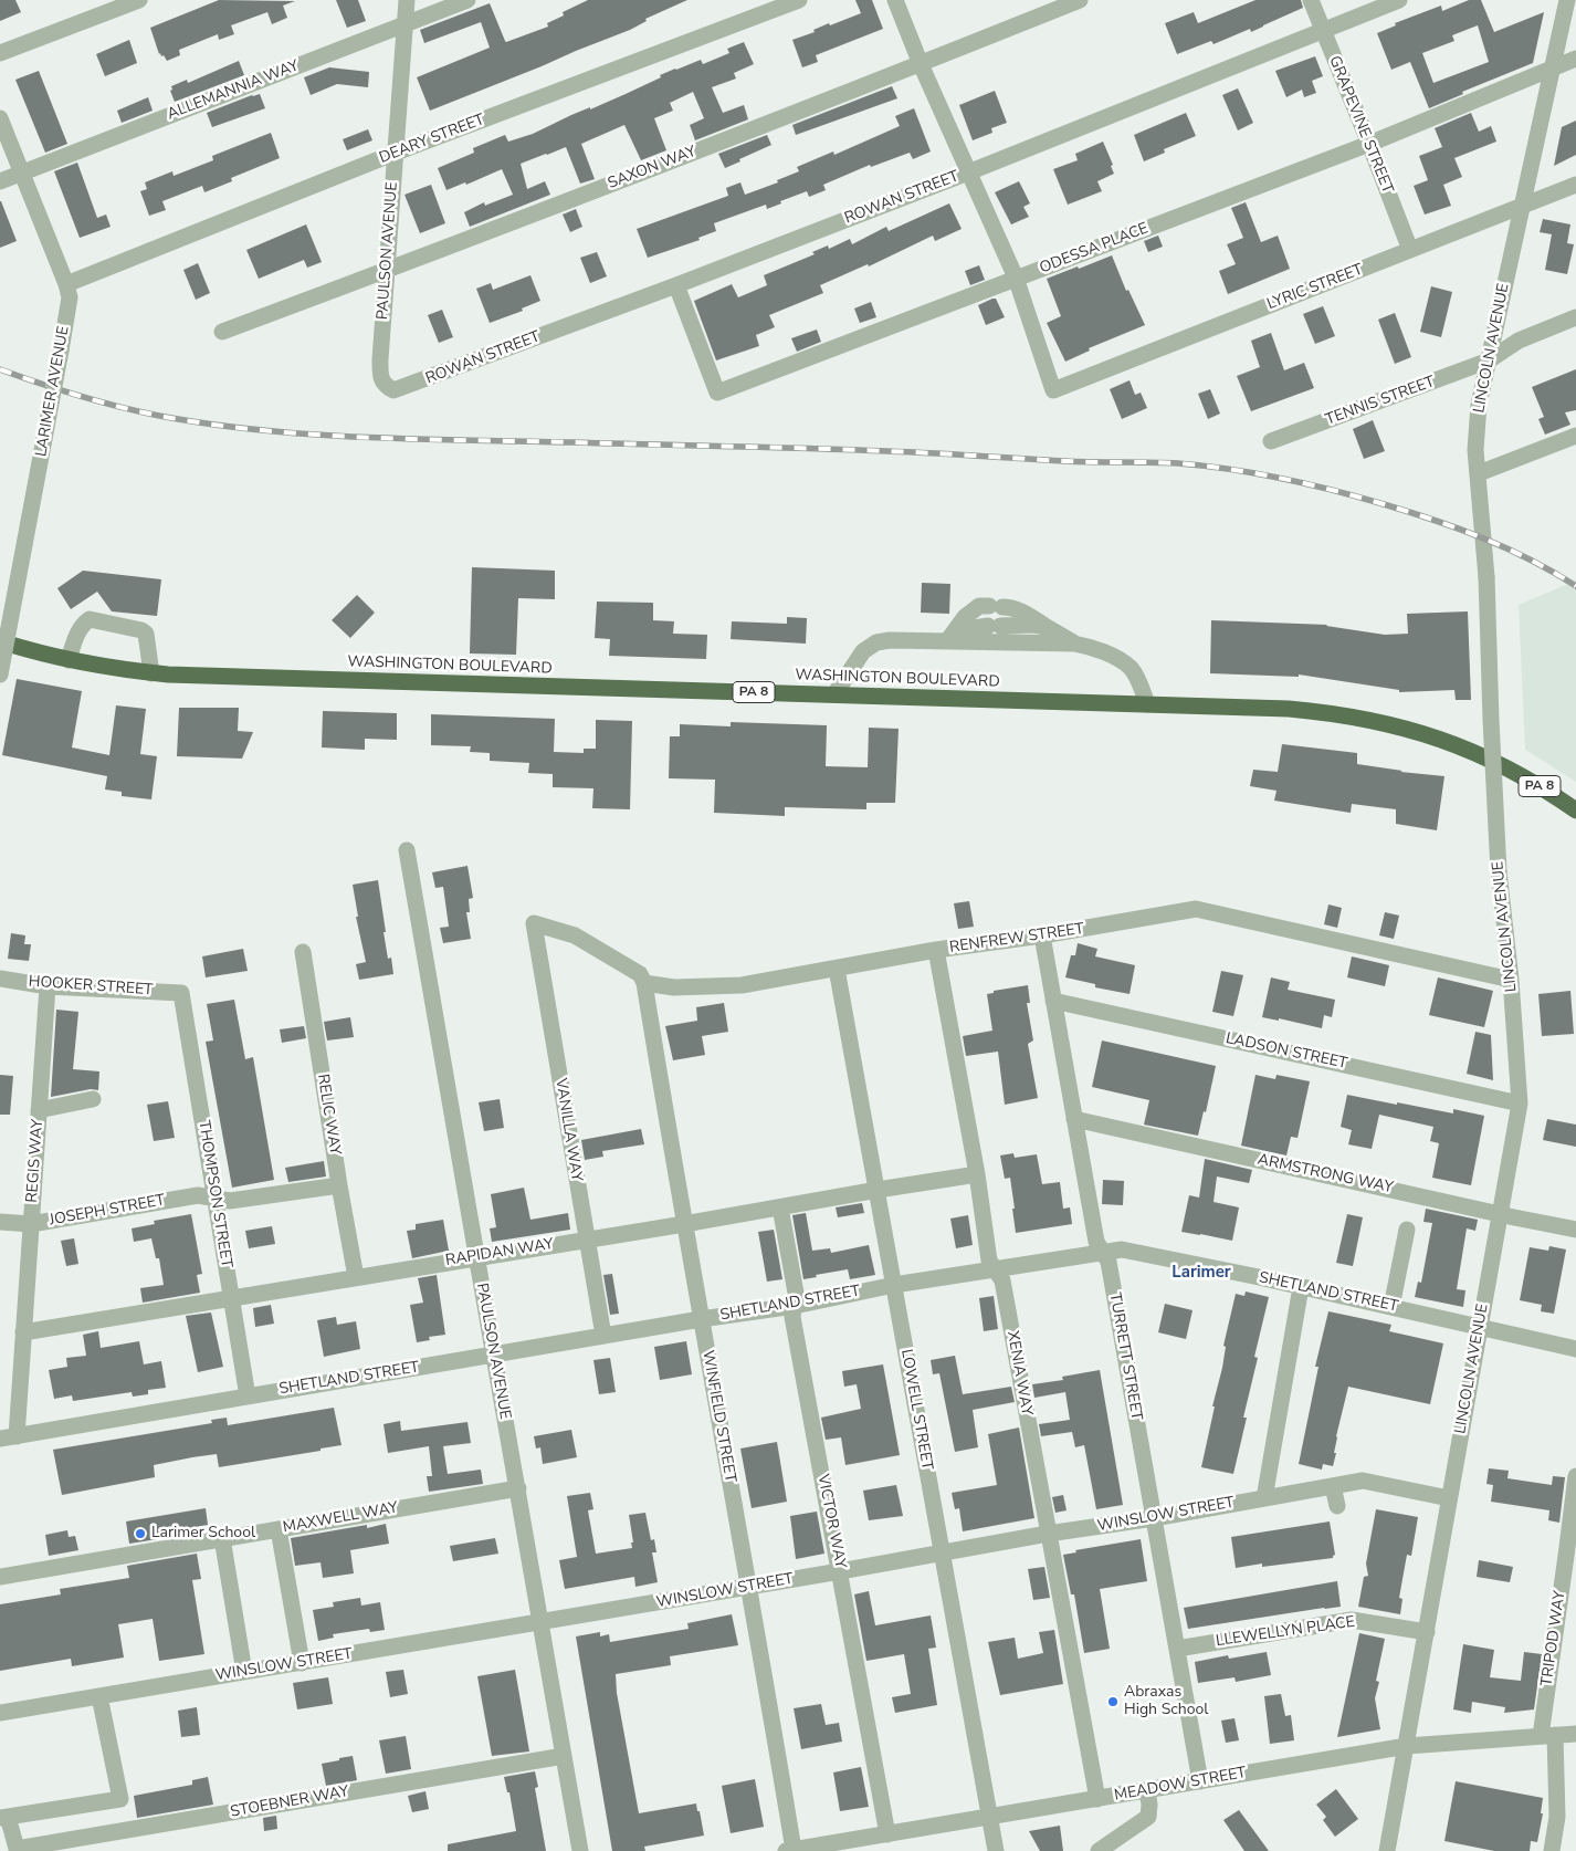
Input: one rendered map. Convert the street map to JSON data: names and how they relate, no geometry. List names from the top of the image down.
{
  "streets": {
    "highway": ["WASHINGTON BOULEVARD", "PA 8"],
    "street": [
      "ALLEMANNIA WAY",
      "GRAPEVINE STREET",
      "DEARY STREET",
      "SAXON WAY",
      "ROWAN STREET",
      "ODESSA PLACE",
      "PAULSON AVENUE",
      "LYRIC STREET",
      "LINCOLN AVENUE",
      "LARIMER AVENUE",
      "TENNIS STREET",
      "RENFREW STREET",
      "HOOKER STREET",
      "LADSON STREET",
      "RELIC WAY",
      "VANILLA WAY",
      "REGIS WAY",
      "ARMSTRONG WAY",
      "THOMPSON STREET",
      "JOSEPH STREET",
      "RAPIDAN WAY",
      "SHETLAND STREET",
      "TURRETT STREET",
      "XENIA WAY",
      "LOWELL STREET",
      "WINFIELD STREET",
      "WINSLOW STREET",
      "MAXWELL WAY",
      "VICTOR WAY",
      "LLEWELLYN PLACE",
      "TRIPOD WAY",
      "MEADOW STREET",
      "STOEBNER WAY"
    ]
  },
  "crossings": [
    ["ALLEMANNIA WAY", "PAULSON AVENUE"],
    ["ALLEMANNIA WAY", "LARIMER AVENUE"],
    ["GRAPEVINE STREET", "ROWAN STREET"],
    ["GRAPEVINE STREET", "ODESSA PLACE"],
    ["GRAPEVINE STREET", "LYRIC STREET"],
    ["DEARY STREET", "PAULSON AVENUE"],
    ["DEARY STREET", "LARIMER AVENUE"],
    ["SAXON WAY", "PAULSON AVENUE"],
    ["ROWAN STREET", "ODESSA PLACE"],
    ["ROWAN STREET", "PAULSON AVENUE"],
    ["ODESSA PLACE", "LYRIC STREET"],
    ["ODESSA PLACE", "LINCOLN AVENUE"],
    ["PAULSON AVENUE", "RAPIDAN WAY"],
    ["PAULSON AVENUE", "SHETLAND STREET"],
    ["PAULSON AVENUE", "WINSLOW STREET"],
    ["PAULSON AVENUE", "MAXWELL WAY"],
    ["PAULSON AVENUE", "STOEBNER WAY"],
    ["LYRIC STREET", "LINCOLN AVENUE"],
    ["LINCOLN AVENUE", "TENNIS STREET"],
    ["LINCOLN AVENUE", "RENFREW STREET"],
    ["LINCOLN AVENUE", "LADSON STREET"],
    ["LINCOLN AVENUE", "ARMSTRONG WAY"],
    ["LINCOLN AVENUE", "SHETLAND STREET"],
    ["LINCOLN AVENUE", "WINSLOW STREET"],
    ["LINCOLN AVENUE", "LLEWELLYN PLACE"],
    ["LINCOLN AVENUE", "MEADOW STREET"],
    ["RENFREW STREET", "VANILLA WAY"],
    ["RENFREW STREET", "TURRETT STREET"],
    ["RENFREW STREET", "XENIA WAY"],
    ["RENFREW STREET", "LOWELL STREET"],
    ["RENFREW STREET", "WINFIELD STREET"],
    ["HOOKER STREET", "REGIS WAY"],
    ["HOOKER STREET", "THOMPSON STREET"],
    ["LADSON STREET", "TURRETT STREET"],
    ["RELIC WAY", "JOSEPH STREET"],
    ["RELIC WAY", "RAPIDAN WAY"],
    ["VANILLA WAY", "RAPIDAN WAY"],
    ["VANILLA WAY", "SHETLAND STREET"],
    ["VANILLA WAY", "WINFIELD STREET"],
    ["REGIS WAY", "JOSEPH STREET"],
    ["REGIS WAY", "RAPIDAN WAY"],
    ["REGIS WAY", "SHETLAND STREET"],
    ["ARMSTRONG WAY", "TURRETT STREET"],
    ["THOMPSON STREET", "JOSEPH STREET"],
    ["THOMPSON STREET", "RAPIDAN WAY"],
    ["THOMPSON STREET", "SHETLAND STREET"],
    ["RAPIDAN WAY", "XENIA WAY"],
    ["RAPIDAN WAY", "LOWELL STREET"],
    ["RAPIDAN WAY", "WINFIELD STREET"],
    ["RAPIDAN WAY", "VICTOR WAY"],
    ["SHETLAND STREET", "TURRETT STREET"],
    ["SHETLAND STREET", "XENIA WAY"],
    ["SHETLAND STREET", "LOWELL STREET"],
    ["SHETLAND STREET", "WINFIELD STREET"],
    ["SHETLAND STREET", "VICTOR WAY"],
    ["TURRETT STREET", "WINSLOW STREET"],
    ["TURRETT STREET", "LLEWELLYN PLACE"],
    ["TURRETT STREET", "MEADOW STREET"],
    ["XENIA WAY", "WINSLOW STREET"],
    ["XENIA WAY", "MEADOW STREET"],
    ["LOWELL STREET", "WINSLOW STREET"],
    ["LOWELL STREET", "MEADOW STREET"],
    ["WINFIELD STREET", "WINSLOW STREET"],
    ["WINFIELD STREET", "MEADOW STREET"],
    ["WINSLOW STREET", "VICTOR WAY"],
    ["VICTOR WAY", "MEADOW STREET"],
    ["TRIPOD WAY", "MEADOW STREET"]
  ],
  "districts": ["Larimer"],
  "places": ["Larimer School", "Abraxas High School"]
}
